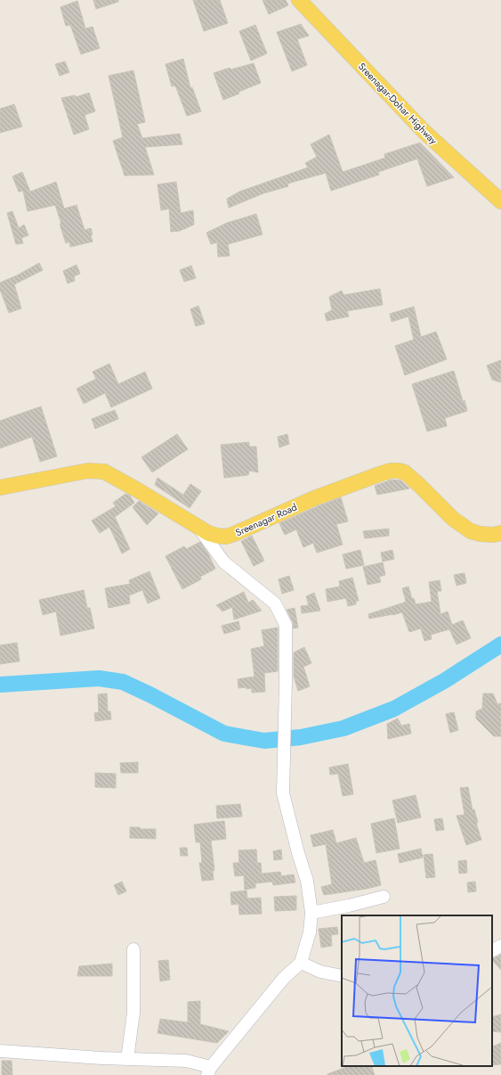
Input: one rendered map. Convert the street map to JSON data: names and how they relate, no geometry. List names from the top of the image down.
{
  "streets": {
    "main road": ["Sreenagar-Dohar Highway", "Sreenagar Road"]
  }
}
